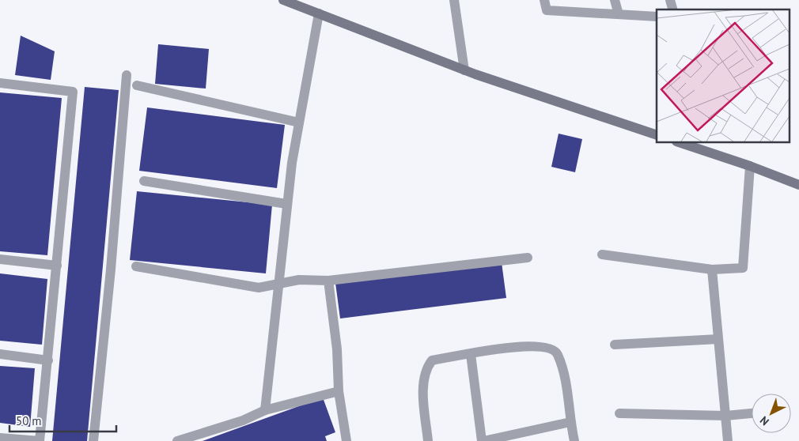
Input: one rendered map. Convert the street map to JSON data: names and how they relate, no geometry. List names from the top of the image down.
{
  "scale_bar": "50 m",
  "north": "bottom left"
}
